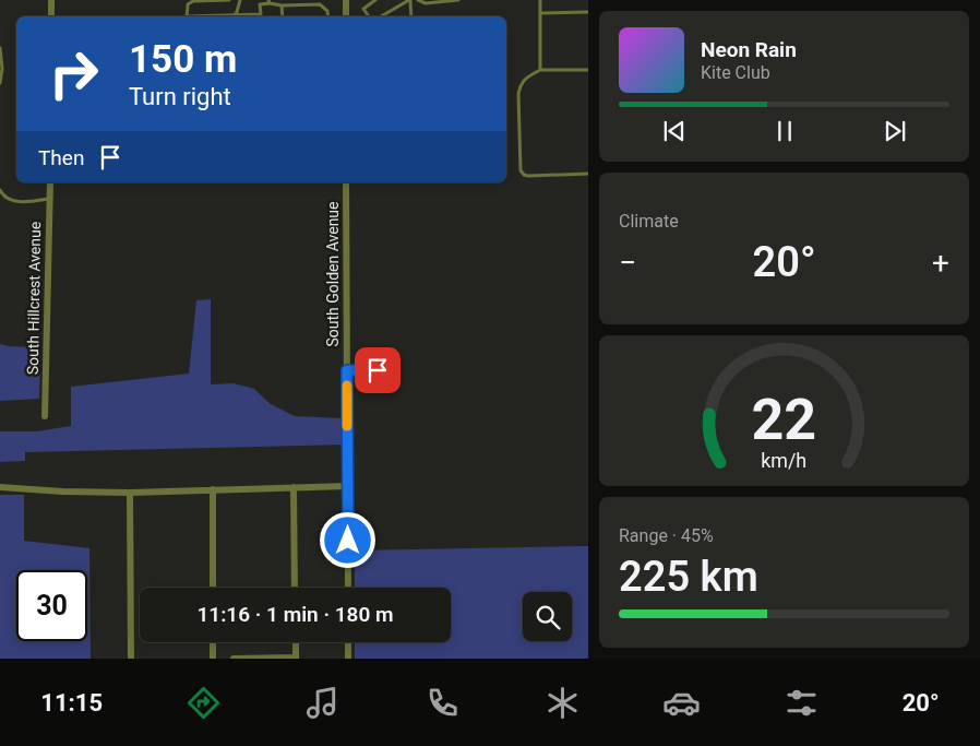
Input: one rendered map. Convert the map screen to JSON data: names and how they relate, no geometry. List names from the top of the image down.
{
  "streets": {
    "street": ["South Golden Avenue", "South Hillcrest Avenue"]
  },
  "page": {
    "turn": ["150 m", "Turn right"],
    "song": ["Neon Rain", "Kite Club"],
    "then": "Then",
    "tile": [
      "Climate",
      ["Range · 45%", "225 km"]
    ],
    "heat": ["−", "20°", "+"],
    "limit": "30",
    "trip": "11:16 · 1 min · 180 m",
    "tabs": ["11:15", "20°"],
    "gauge": ["22", "km/h"]
  }
}
